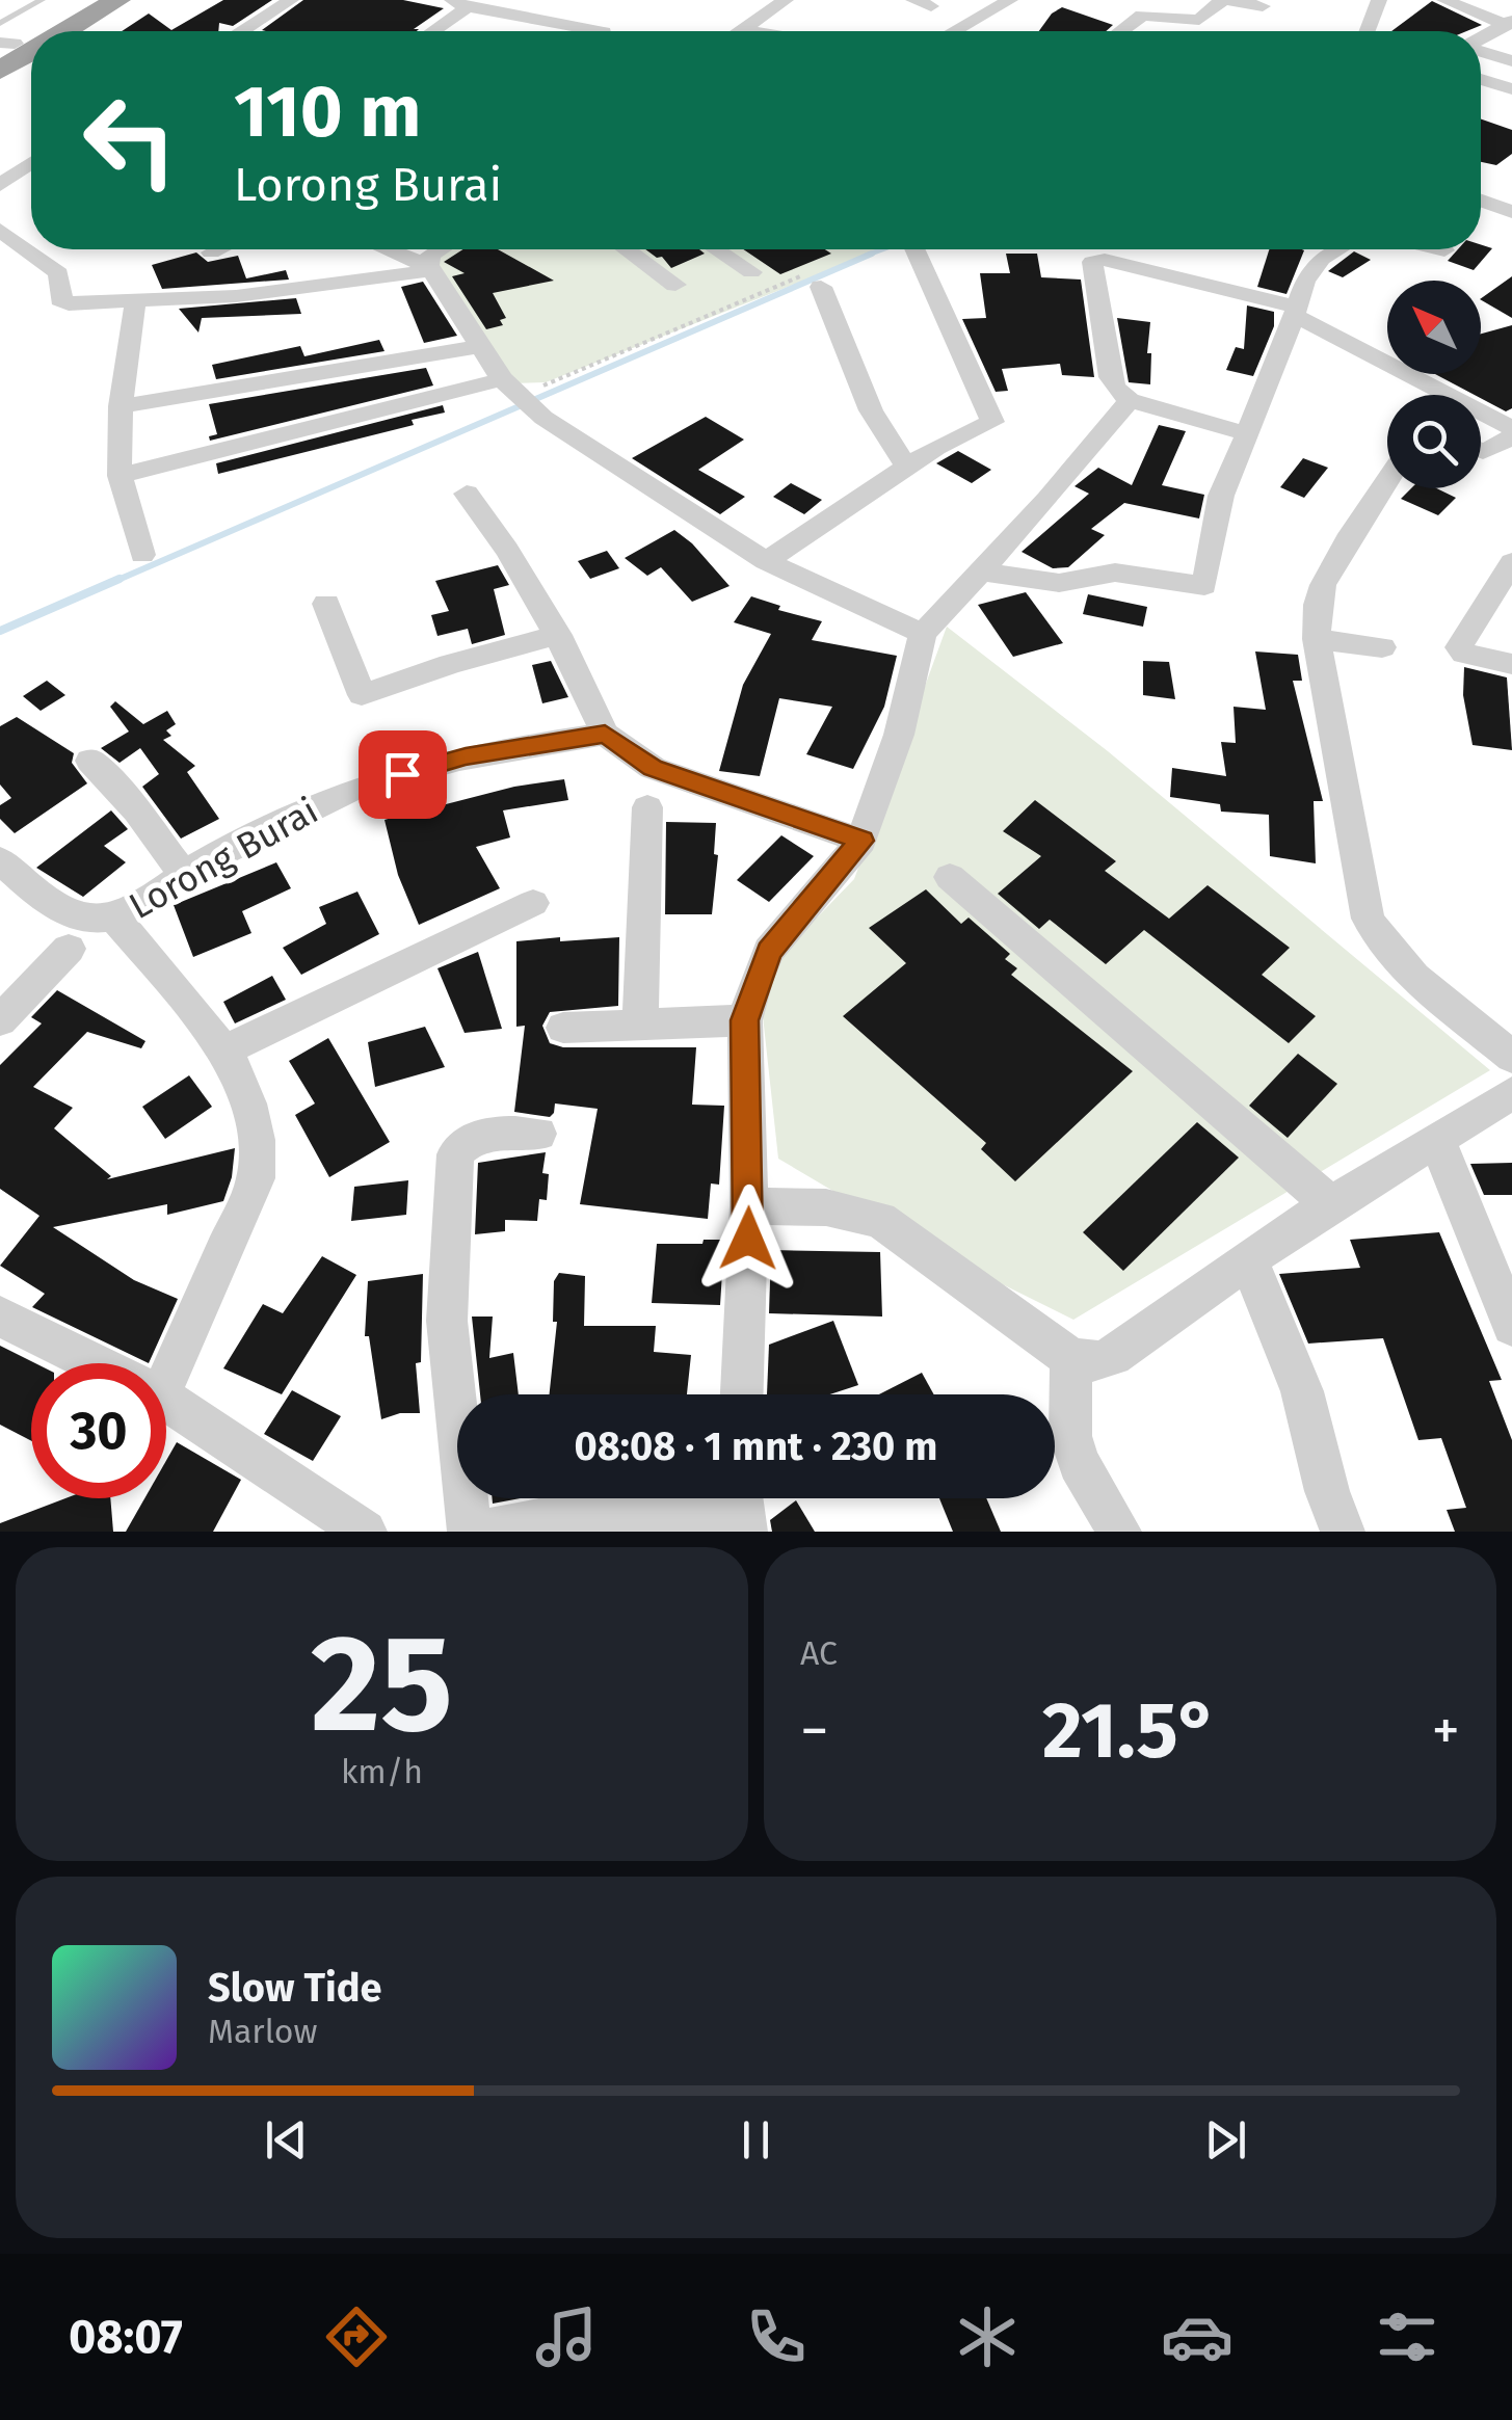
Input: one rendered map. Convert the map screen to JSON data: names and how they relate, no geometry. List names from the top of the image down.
{
  "streets": {
    "street": ["Lorong Burai"]
  },
  "north": "top left",
  "page": {
    "turn": ["110 m", "Lorong Burai"],
    "limit": "30",
    "trip": "08:08 · 1 mnt · 230 m",
    "tile": [
      ["25", "km/h"],
      "AC"
    ],
    "heat": ["−", "21.5°", "+"],
    "song": ["Slow Tide", "Marlow"],
    "tabs": "08:07"
  }
}
